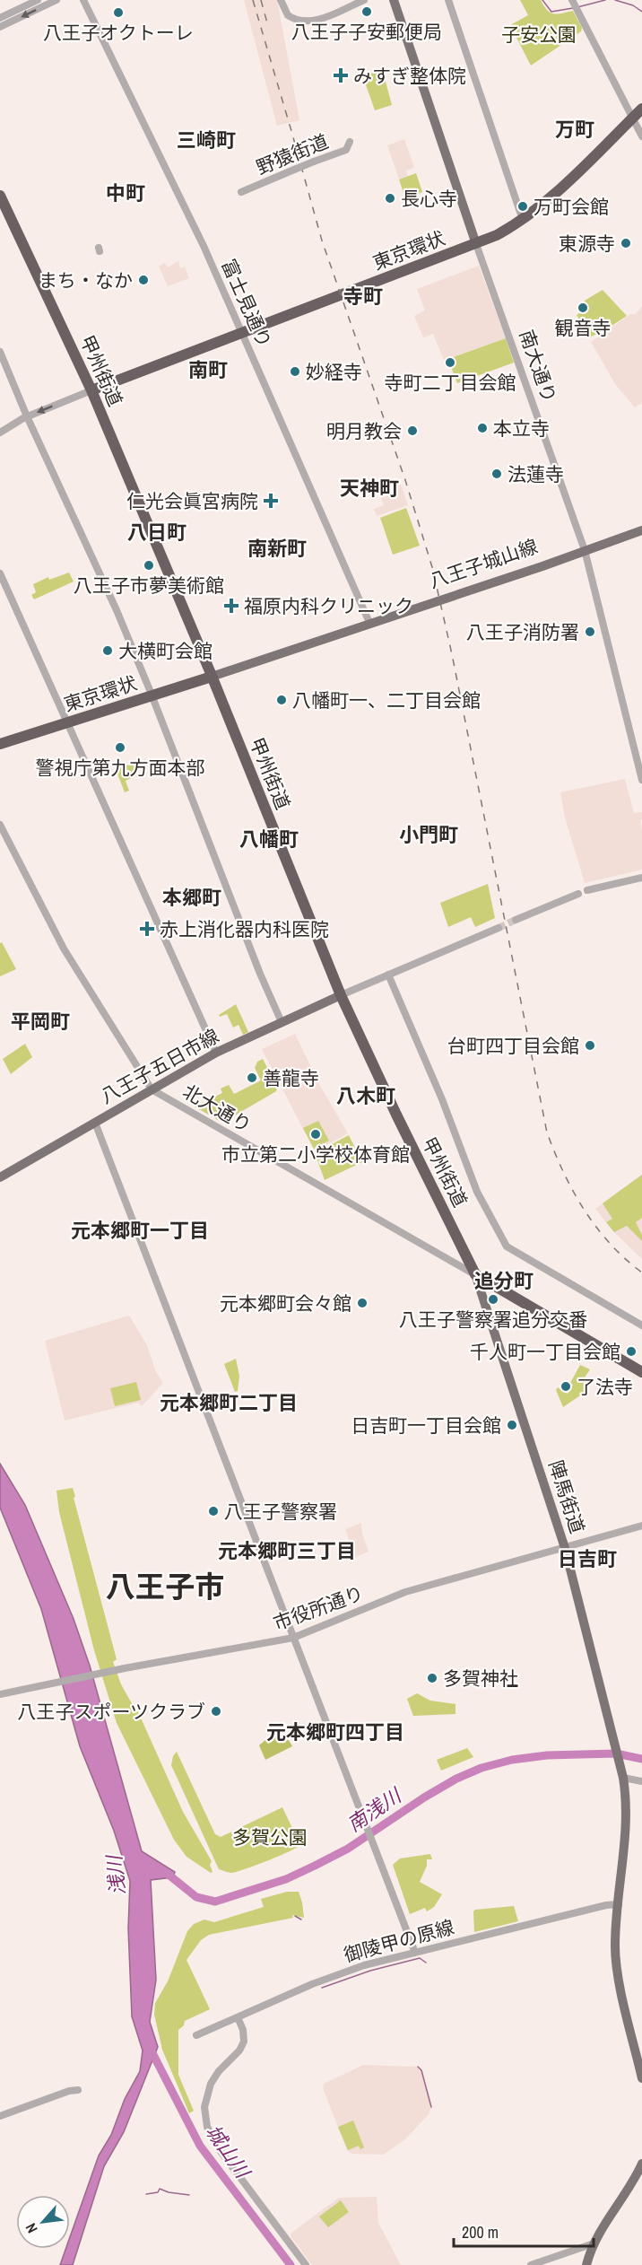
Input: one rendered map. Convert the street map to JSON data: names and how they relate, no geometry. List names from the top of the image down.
{
  "streets": {
    "highway": ["東京環状", "甲州街道"],
    "main road": [
      "南大通り",
      "八王子城山線",
      "八王子五日市線",
      "陣馬街道"
    ],
    "street": [
      "野猿街道",
      "富士見通り",
      "北大通り",
      "市役所通り",
      "御陵甲の原線"
    ]
  },
  "crossings": [
    ["東京環状", "富士見通り"],
    ["東京環状", "南大通り"],
    ["東京環状", "甲州街道"],
    ["東京環状", "八王子城山線"],
    ["富士見通り", "八王子城山線"],
    ["南大通り", "八王子城山線"],
    ["甲州街道", "八王子城山線"],
    ["甲州街道", "八王子五日市線"],
    ["甲州街道", "北大通り"],
    ["甲州街道", "陣馬街道"],
    ["八王子五日市線", "北大通り"],
    ["北大通り", "陣馬街道"],
    ["陣馬街道", "市役所通り"]
  ],
  "districts": [
    "万町",
    "三崎町",
    "中町",
    "寺町",
    "南町",
    "天神町",
    "八日町",
    "南新町",
    "小門町",
    "八幡町",
    "本郷町",
    "平岡町",
    "八木町",
    "元本郷町一丁目",
    "追分町",
    "元本郷町二丁目",
    "元本郷町三丁目",
    "日吉町",
    "八王子市",
    "元本郷町四丁目"
  ],
  "water": ["南浅川", "浅川", "城山川"],
  "parks": ["子安公園", "多賀公園"],
  "places": {
    "other": [
      "八王子子安郵便局",
      "八王子オクトーレ",
      "長心寺",
      "万町会館",
      "東源寺",
      "まち・なか",
      "観音寺",
      "寺町二丁目会館",
      "妙経寺",
      "本立寺",
      "明月教会",
      "法蓮寺",
      "八王子市夢美術館",
      "八王子消防署",
      "大横町会館",
      "八幡町一、二丁目会館",
      "警視庁第九方面本部",
      "台町四丁目会館",
      "善龍寺",
      "市立第二小学校体育館",
      "八王子警察署追分交番",
      "元本郷町会々館",
      "千人町一丁目会館",
      "了法寺",
      "日吉町一丁目会館",
      "八王子警察署",
      "多賀神社",
      "八王子スポーツクラブ"
    ],
    "health": [
      "みすぎ整体院",
      "仁光会眞宮病院",
      "福原内科クリニック",
      "赤上消化器内科医院"
    ]
  },
  "scale_bar": "200 m",
  "north": "bottom left"
}
